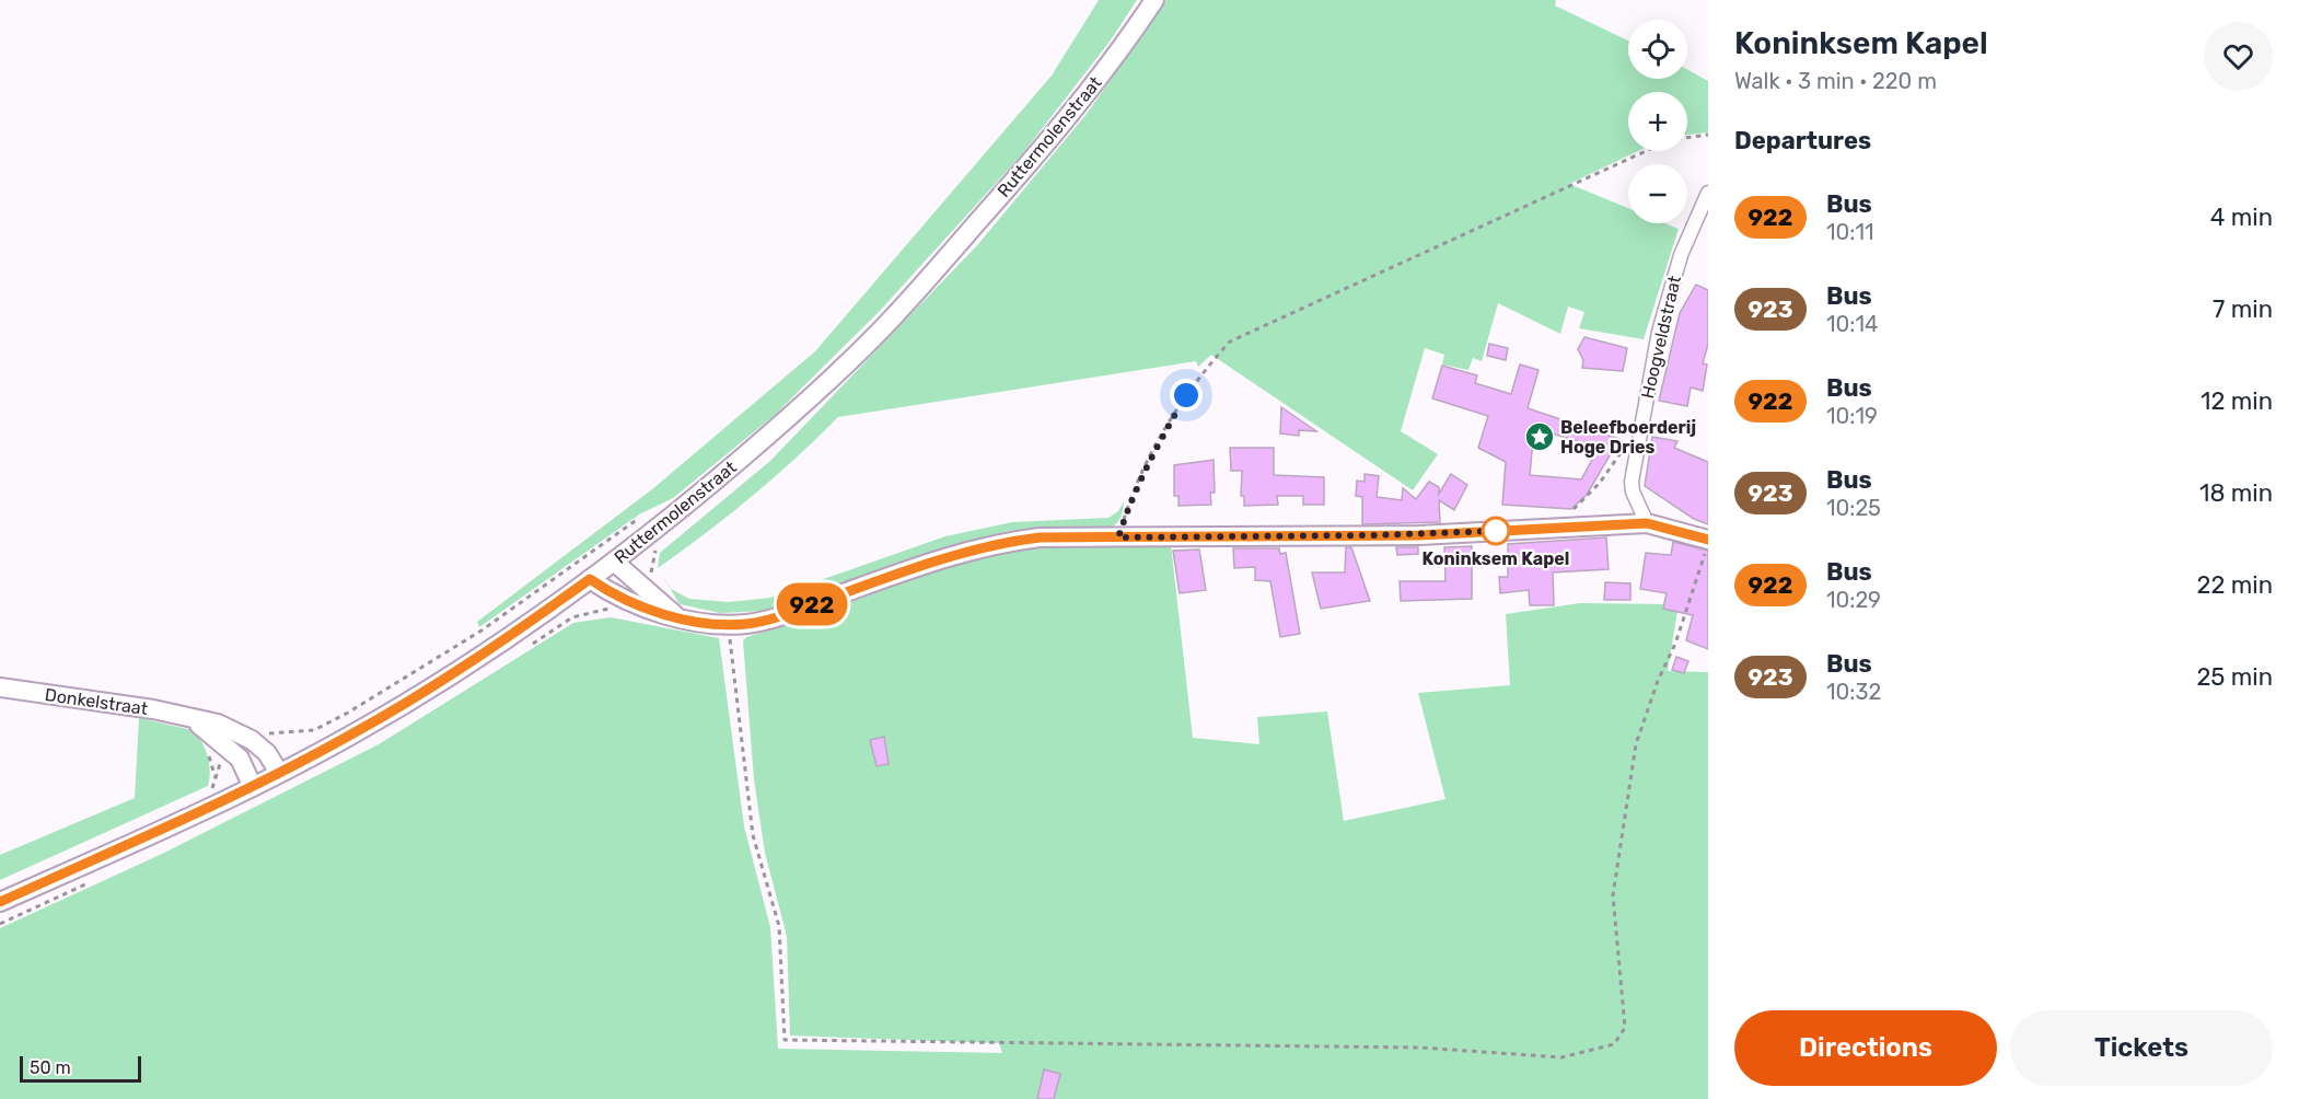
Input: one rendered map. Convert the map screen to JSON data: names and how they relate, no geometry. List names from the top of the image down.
{
  "streets": {
    "street": ["Ruttermolenstraat", "Hoogveldstraat", "Donkelstraat"]
  },
  "crossings": [
    ["Ruttermolenstraat", "Donkelstraat"]
  ],
  "places": {
    "place": ["Beleefboerderij Hoge Dries"],
    "other": ["Koninksem Kapel"]
  },
  "lines": ["bus line 922"],
  "scale_bar": "50 m",
  "page": {
    "on_map": "922",
    "heading": [
      ["Koninksem Kapel", "Walk · 3 min · 220 m"],
      "Departures"
    ],
    "map_buttons": ["+", "−"],
    "list": [
      {
        "mark": "922",
        "name": "Bus",
        "note": "10:11",
        "value": "4 min"
      },
      {
        "mark": "923",
        "name": "Bus",
        "note": "10:14",
        "value": "7 min"
      },
      {
        "mark": "922",
        "name": "Bus",
        "note": "10:19",
        "value": "12 min"
      },
      {
        "mark": "923",
        "name": "Bus",
        "note": "10:25",
        "value": "18 min"
      },
      {
        "mark": "922",
        "name": "Bus",
        "note": "10:29",
        "value": "22 min"
      },
      {
        "mark": "923",
        "name": "Bus",
        "note": "10:32",
        "value": "25 min"
      }
    ],
    "buttons": ["Directions", "Tickets"],
    "scale": "50 m"
  }
}
